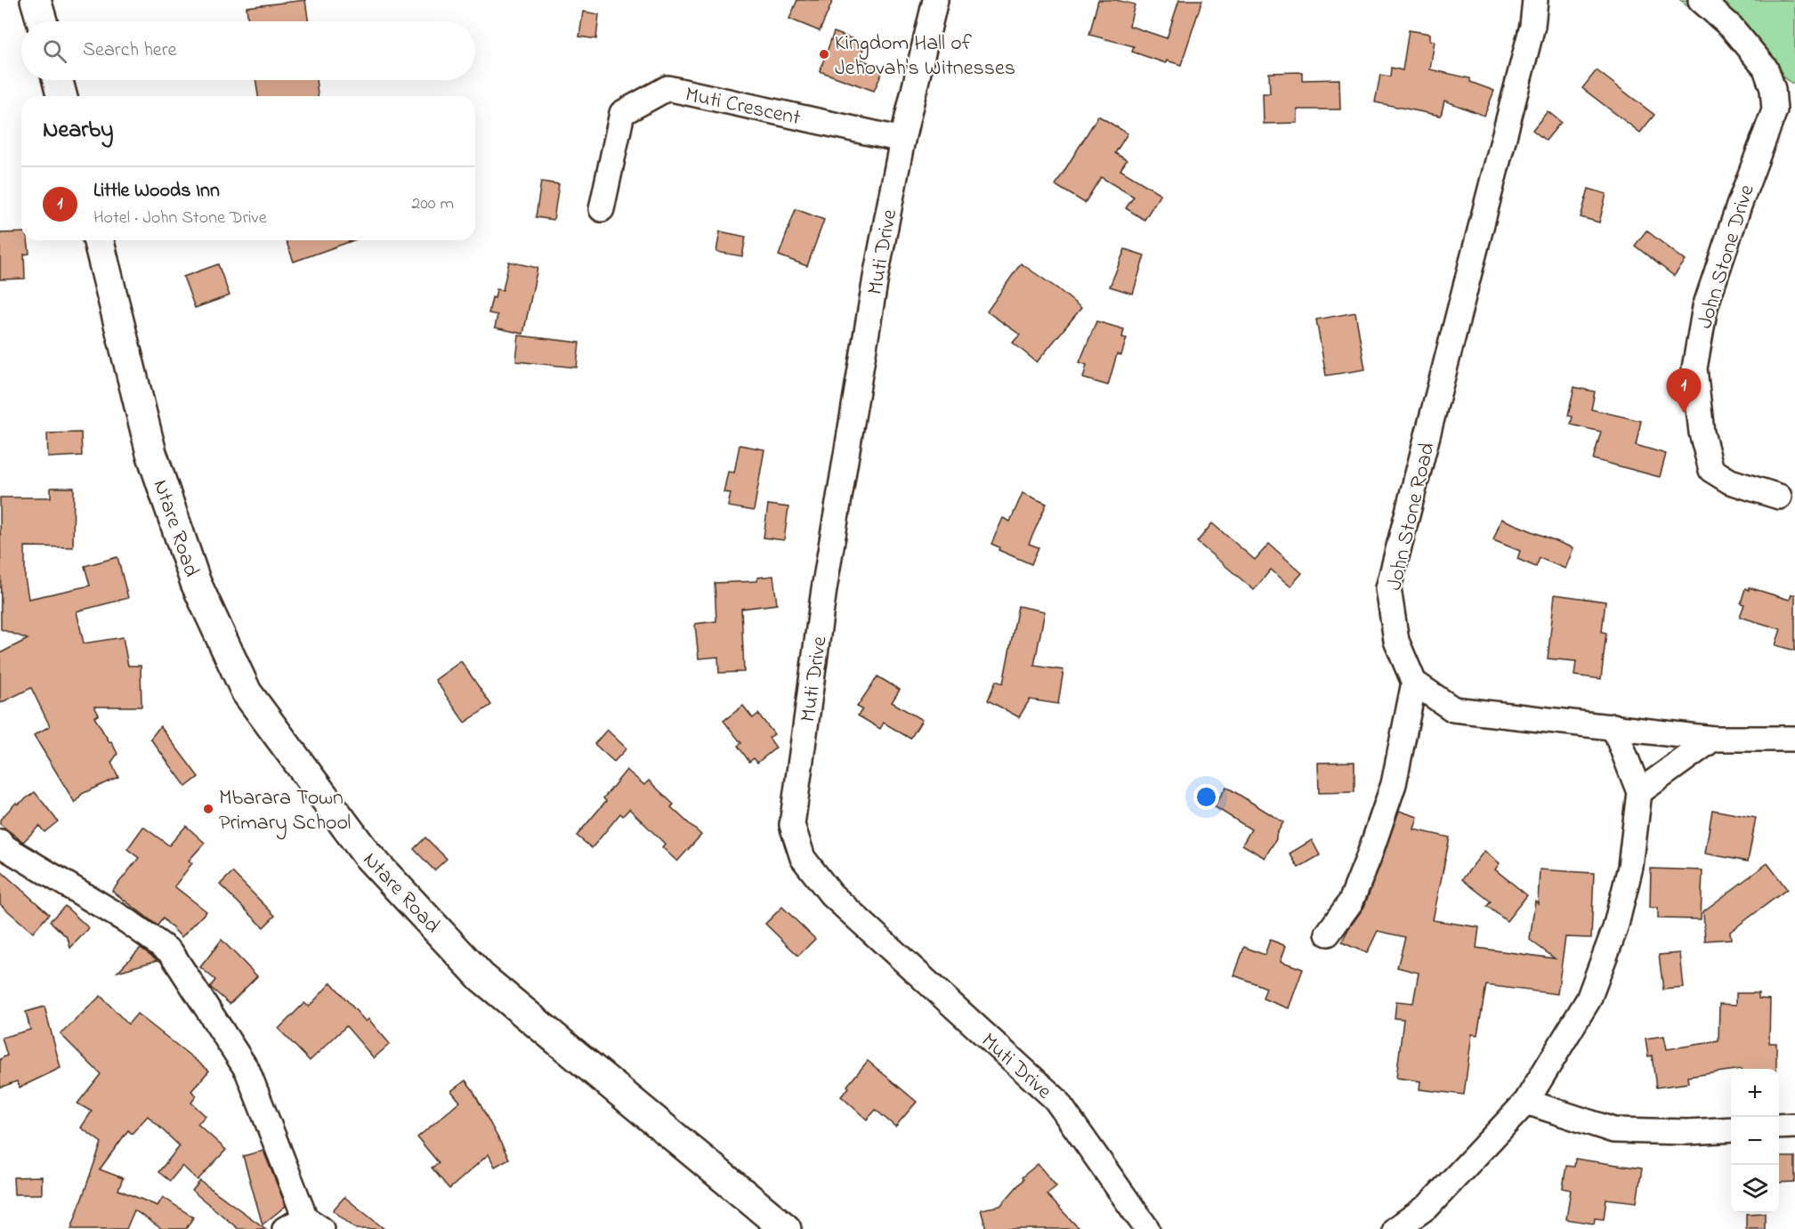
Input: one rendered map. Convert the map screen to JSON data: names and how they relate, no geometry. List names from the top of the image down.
{
  "streets": {
    "main road": ["Ntare Road"],
    "street": [
      "Muti Crescent",
      "Muti Drive",
      "John Stone Drive",
      "John Stone Road"
    ]
  },
  "crossings": [
    ["Muti Crescent", "Muti Drive"]
  ],
  "places": ["Kingdom Hall of Jehovah's Witnesses", "Mbarara Town Primary School"],
  "page": {
    "search": "Search here",
    "heading": "Nearby",
    "list": [
      {
        "mark": "1",
        "name": "Little Woods Inn",
        "note": "Hotel · John Stone Drive",
        "value": "200 m"
      }
    ],
    "pins": "1",
    "map_buttons": ["+", "−"]
  }
}
